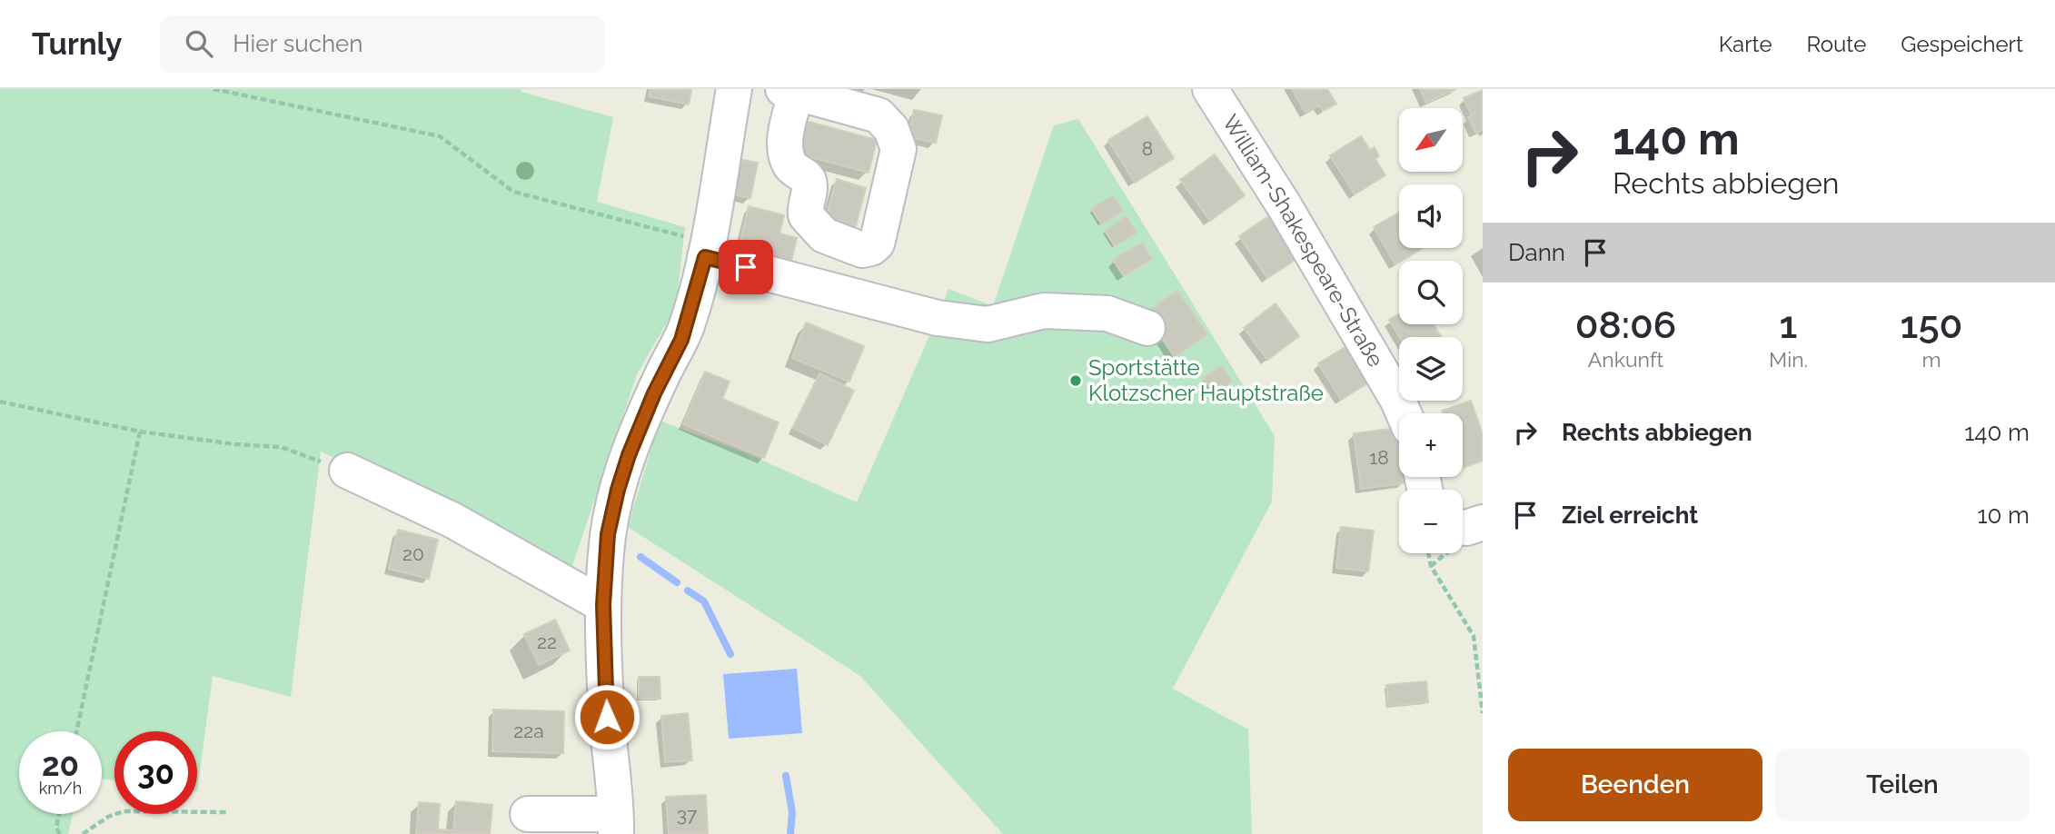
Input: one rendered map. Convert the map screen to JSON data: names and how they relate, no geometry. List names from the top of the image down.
{
  "streets": {
    "street": ["William-Shakespeare-Straße"]
  },
  "places": ["Sportstätte Klotzscher Hauptstraße"],
  "house_numbers": [
    "8",
    "18",
    "20",
    "22",
    "22a",
    "37"
  ],
  "north": "bottom left",
  "page": {
    "header": "Turnly",
    "search": "Hier suchen",
    "nav": ["Karte", "Route", "Gespeichert"],
    "turn": ["140 m", "Rechts abbiegen"],
    "map_buttons": ["+", "−"],
    "then": "Dann",
    "eta": [
      "08:06",
      "Ankunft",
      "1",
      "Min.",
      "150",
      "m"
    ],
    "list": [
      {
        "name": "Rechts abbiegen",
        "value": "140 m"
      },
      {
        "name": "Ziel erreicht",
        "value": "10 m"
      }
    ],
    "speed": "20 km/h",
    "limit": "30",
    "buttons": ["Beenden", "Teilen"]
  }
}
